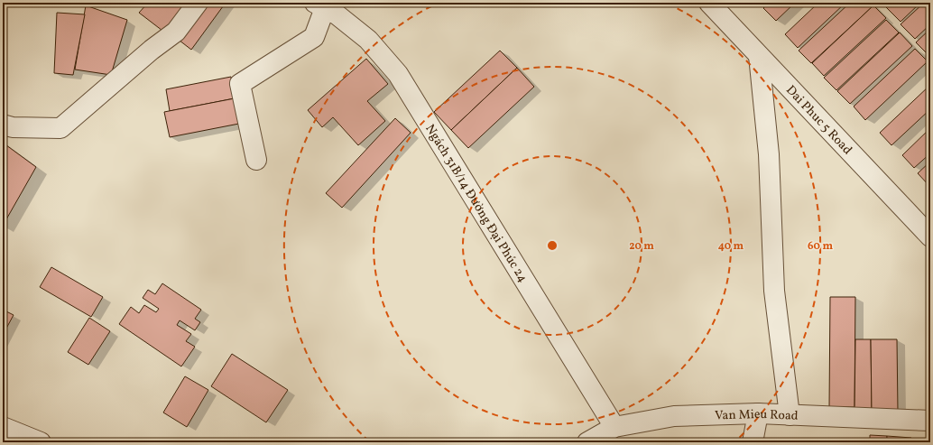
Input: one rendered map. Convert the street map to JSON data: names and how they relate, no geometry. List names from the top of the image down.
{
  "streets": {
    "street": ["Dai Phuc 5 Road", "Ngách 31B/14 Đường Đại Phúc 24", "Van Mieu Road"]
  },
  "crossings": [
    ["Ngách 31B/14 Đường Đại Phúc 24", "Van Mieu Road"]
  ],
  "rings": ["20 m", "40 m", "60 m"]
}
